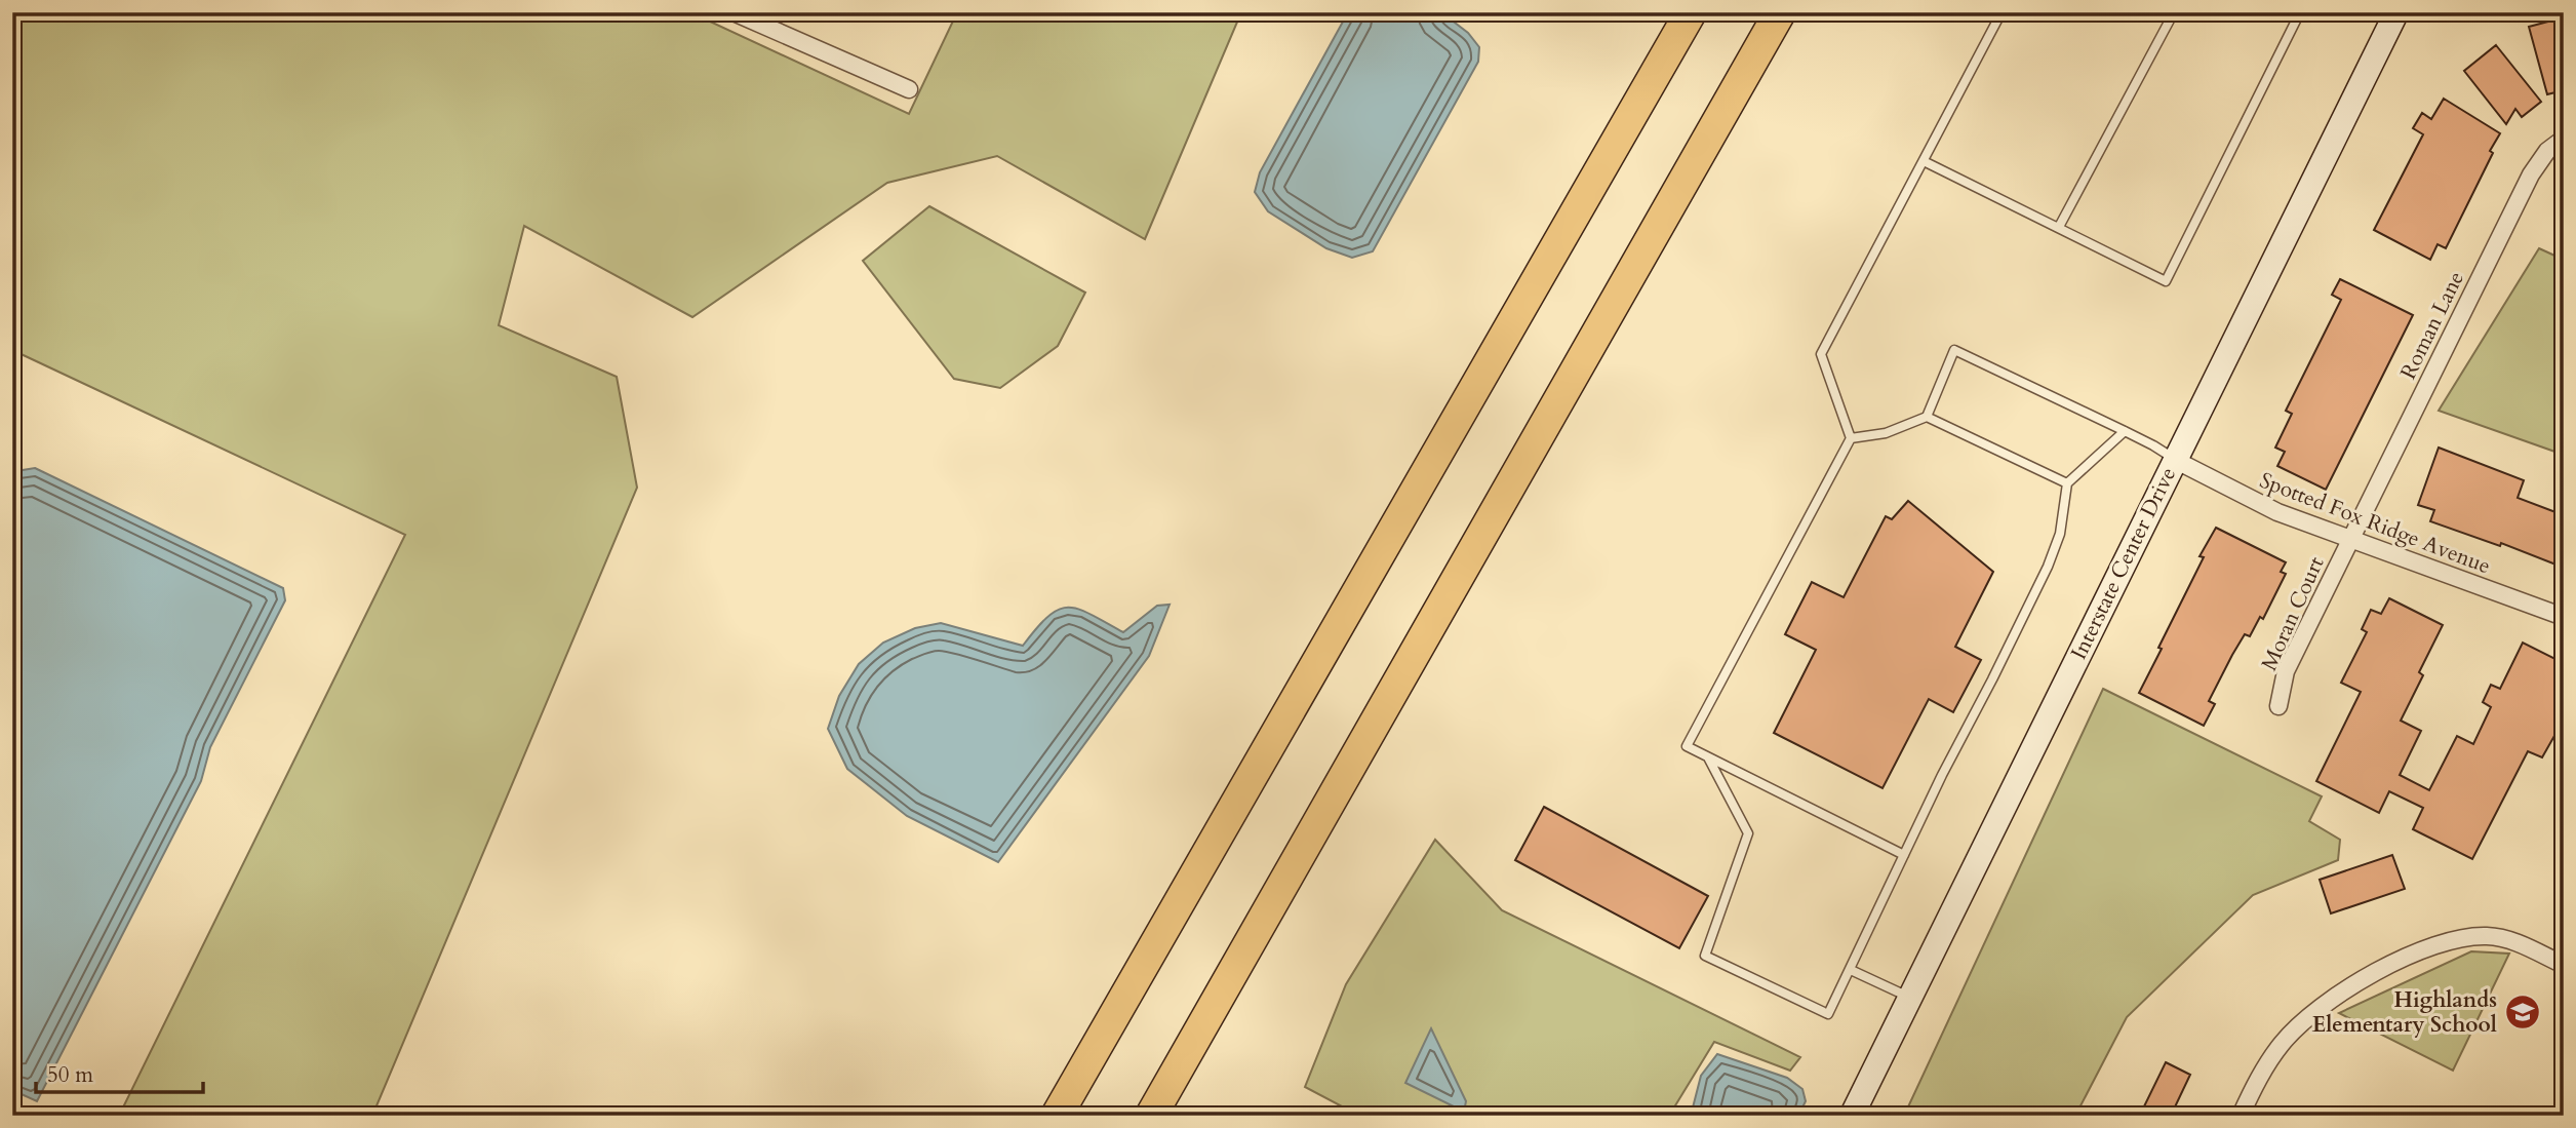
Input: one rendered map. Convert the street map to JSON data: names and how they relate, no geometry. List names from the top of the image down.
{
  "streets": {
    "street": [
      "Roman Lane",
      "Spotted Fox Ridge Avenue",
      "Interstate Center Drive",
      "Moran Court"
    ]
  },
  "crossings": [
    ["Roman Lane", "Spotted Fox Ridge Avenue"],
    ["Roman Lane", "Moran Court"],
    ["Spotted Fox Ridge Avenue", "Interstate Center Drive"],
    ["Spotted Fox Ridge Avenue", "Moran Court"]
  ],
  "places": {
    "school or university": ["Highlands Elementary School"]
  },
  "scale_bar": "50 m"
}
